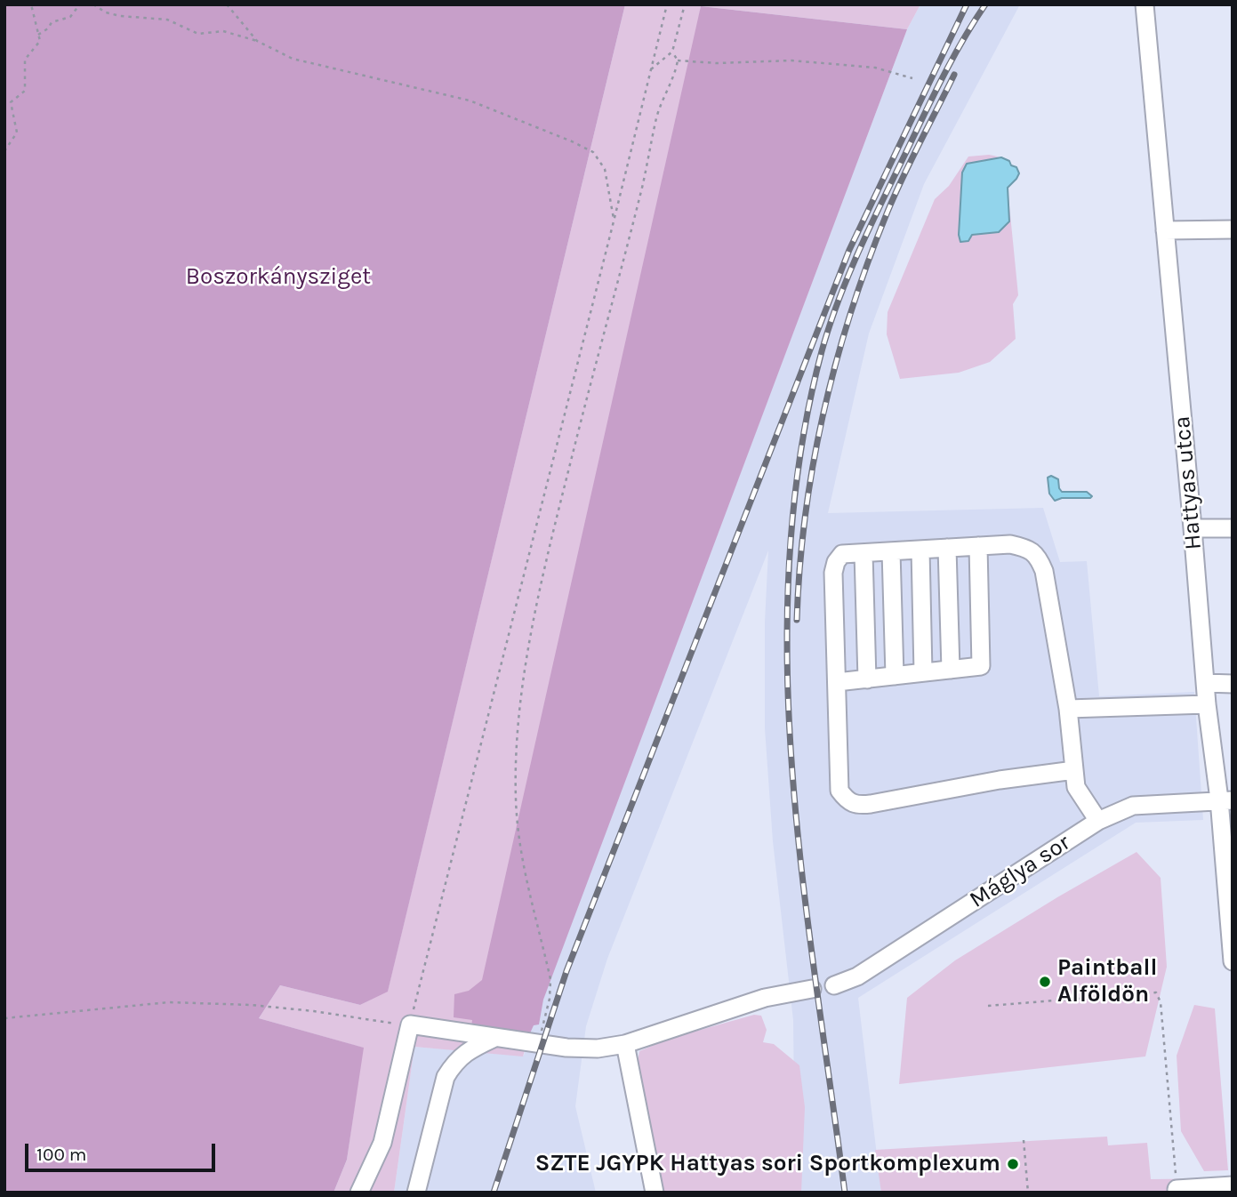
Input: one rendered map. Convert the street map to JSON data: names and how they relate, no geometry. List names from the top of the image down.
{
  "streets": {
    "street": ["Hattyas utca", "Máglya sor"]
  },
  "crossings": [
    ["Hattyas utca", "Máglya sor"]
  ],
  "parks": ["Boszorkánysziget"],
  "places": ["Paintball Alföldön", "SZTE JGYPK Hattyas sori Sportkomplexum"],
  "scale_bar": "100 m"
}
